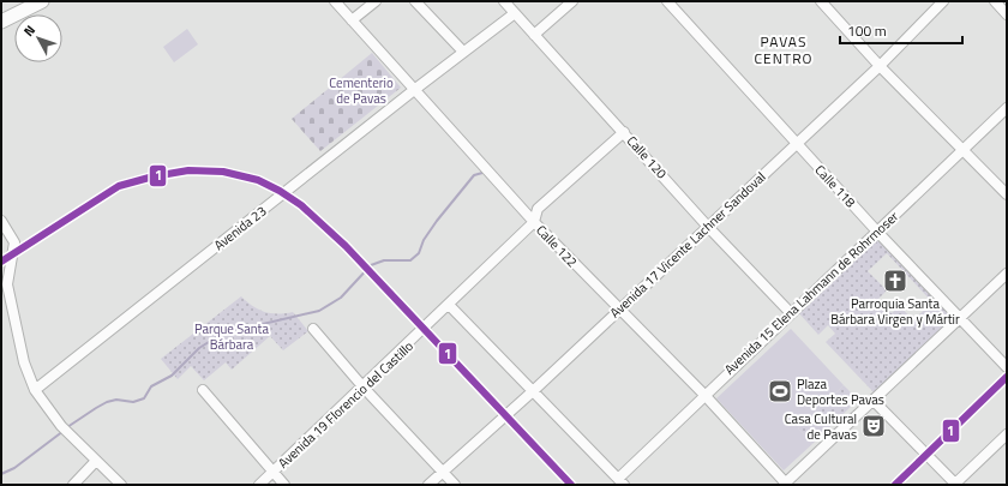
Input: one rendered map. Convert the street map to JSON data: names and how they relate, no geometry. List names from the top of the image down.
{
  "streets": {
    "street": [
      "Calle 120",
      "Calle 118",
      "Avenida 23",
      "Avenida 17 Vicente Lachner Sandoval",
      "Calle 122",
      "Avenida 15 Elena Lahmann de Rohrmoser",
      "Avenida 19 Florencio del Castillo"
    ]
  },
  "crossings": [
    ["Calle 120", "Avenida 23"],
    ["Calle 120", "Avenida 17 Vicente Lachner Sandoval"],
    ["Calle 120", "Avenida 15 Elena Lahmann de Rohrmoser"],
    ["Calle 120", "Avenida 19 Florencio del Castillo"],
    ["Calle 118", "Avenida 17 Vicente Lachner Sandoval"],
    ["Calle 118", "Avenida 15 Elena Lahmann de Rohrmoser"],
    ["Avenida 23", "Calle 122"],
    ["Avenida 17 Vicente Lachner Sandoval", "Calle 122"],
    ["Calle 122", "Avenida 15 Elena Lahmann de Rohrmoser"],
    ["Calle 122", "Avenida 19 Florencio del Castillo"]
  ],
  "districts": ["PAVAS CENTRO"],
  "parks": ["Cementerio de Pavas", "Parque Santa Bárbara"],
  "places": {
    "church": ["Parroquia Santa Bárbara Virgen y Mártir"],
    "sports": ["Plaza Deportes Pavas"],
    "theatre": ["Casa Cultural de Pavas"]
  },
  "lines": ["transit line 1"],
  "scale_bar": "100 m",
  "north": "top left"
}
